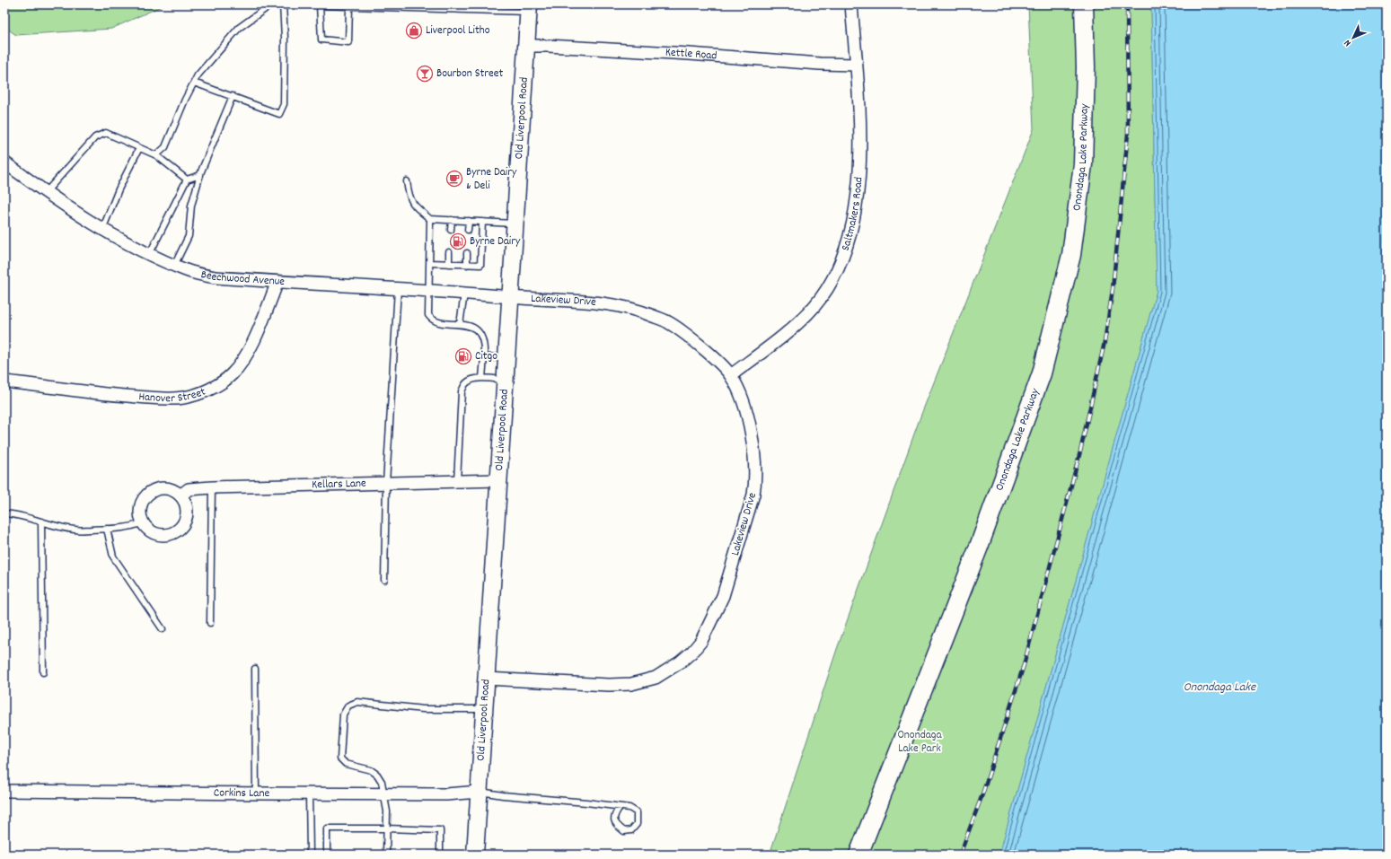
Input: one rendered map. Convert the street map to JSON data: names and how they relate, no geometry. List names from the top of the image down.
{
  "streets": {
    "main road": ["Old Liverpool Road", "Onondaga Lake Parkway"],
    "street": [
      "Kettle Road",
      "Saltmakers Road",
      "Beechwood Avenue",
      "Lakeview Drive",
      "Hanover Street",
      "Kellars Lane",
      "Corkins Lane"
    ]
  },
  "crossings": [
    ["Kettle Road", "Old Liverpool Road"],
    ["Kettle Road", "Saltmakers Road"],
    ["Old Liverpool Road", "Beechwood Avenue"],
    ["Old Liverpool Road", "Lakeview Drive"],
    ["Old Liverpool Road", "Kellars Lane"],
    ["Old Liverpool Road", "Corkins Lane"],
    ["Saltmakers Road", "Lakeview Drive"],
    ["Beechwood Avenue", "Lakeview Drive"],
    ["Beechwood Avenue", "Hanover Street"]
  ],
  "water": ["Onondaga Lake"],
  "parks": ["Onondaga Lake Park"],
  "places": {
    "shop": ["Liverpool Litho"],
    "bar": ["Bourbon Street"],
    "cafe": ["Byrne Dairy & Deli"],
    "fuel station": ["Byrne Dairy", "Citgo"]
  },
  "north": "bottom left"
}
